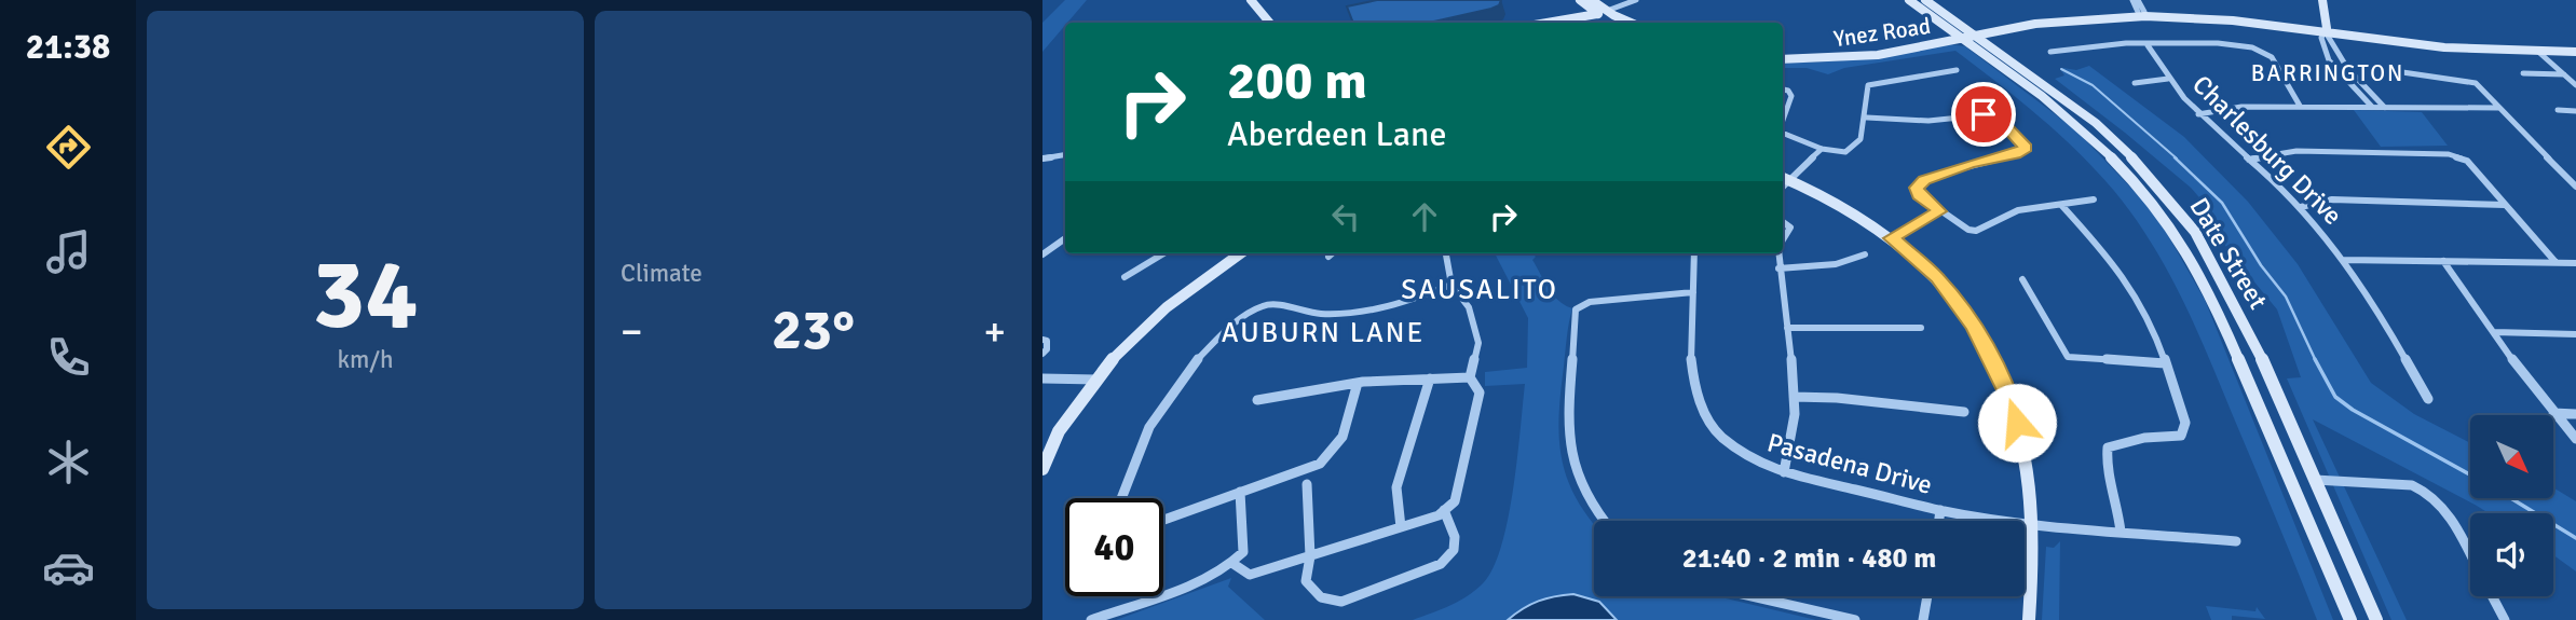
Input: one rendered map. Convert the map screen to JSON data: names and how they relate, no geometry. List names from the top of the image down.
{
  "streets": {
    "main road": ["Ynez Road", "Date Street"],
    "street": ["Charlesburg Drive", "Pasadena Drive"]
  },
  "crossings": [
    ["Ynez Road", "Date Street"]
  ],
  "districts": ["BARRINGTON", "SAUSALITO", "AUBURN LANE"],
  "north": "bottom right",
  "page": {
    "tabs": "21:38",
    "tile": [
      ["34", "km/h"],
      "Climate"
    ],
    "turn": ["200 m", "Aberdeen Lane"],
    "heat": ["−", "23°", "+"],
    "limit": "40",
    "trip": "21:40 · 2 min · 480 m"
  }
}
